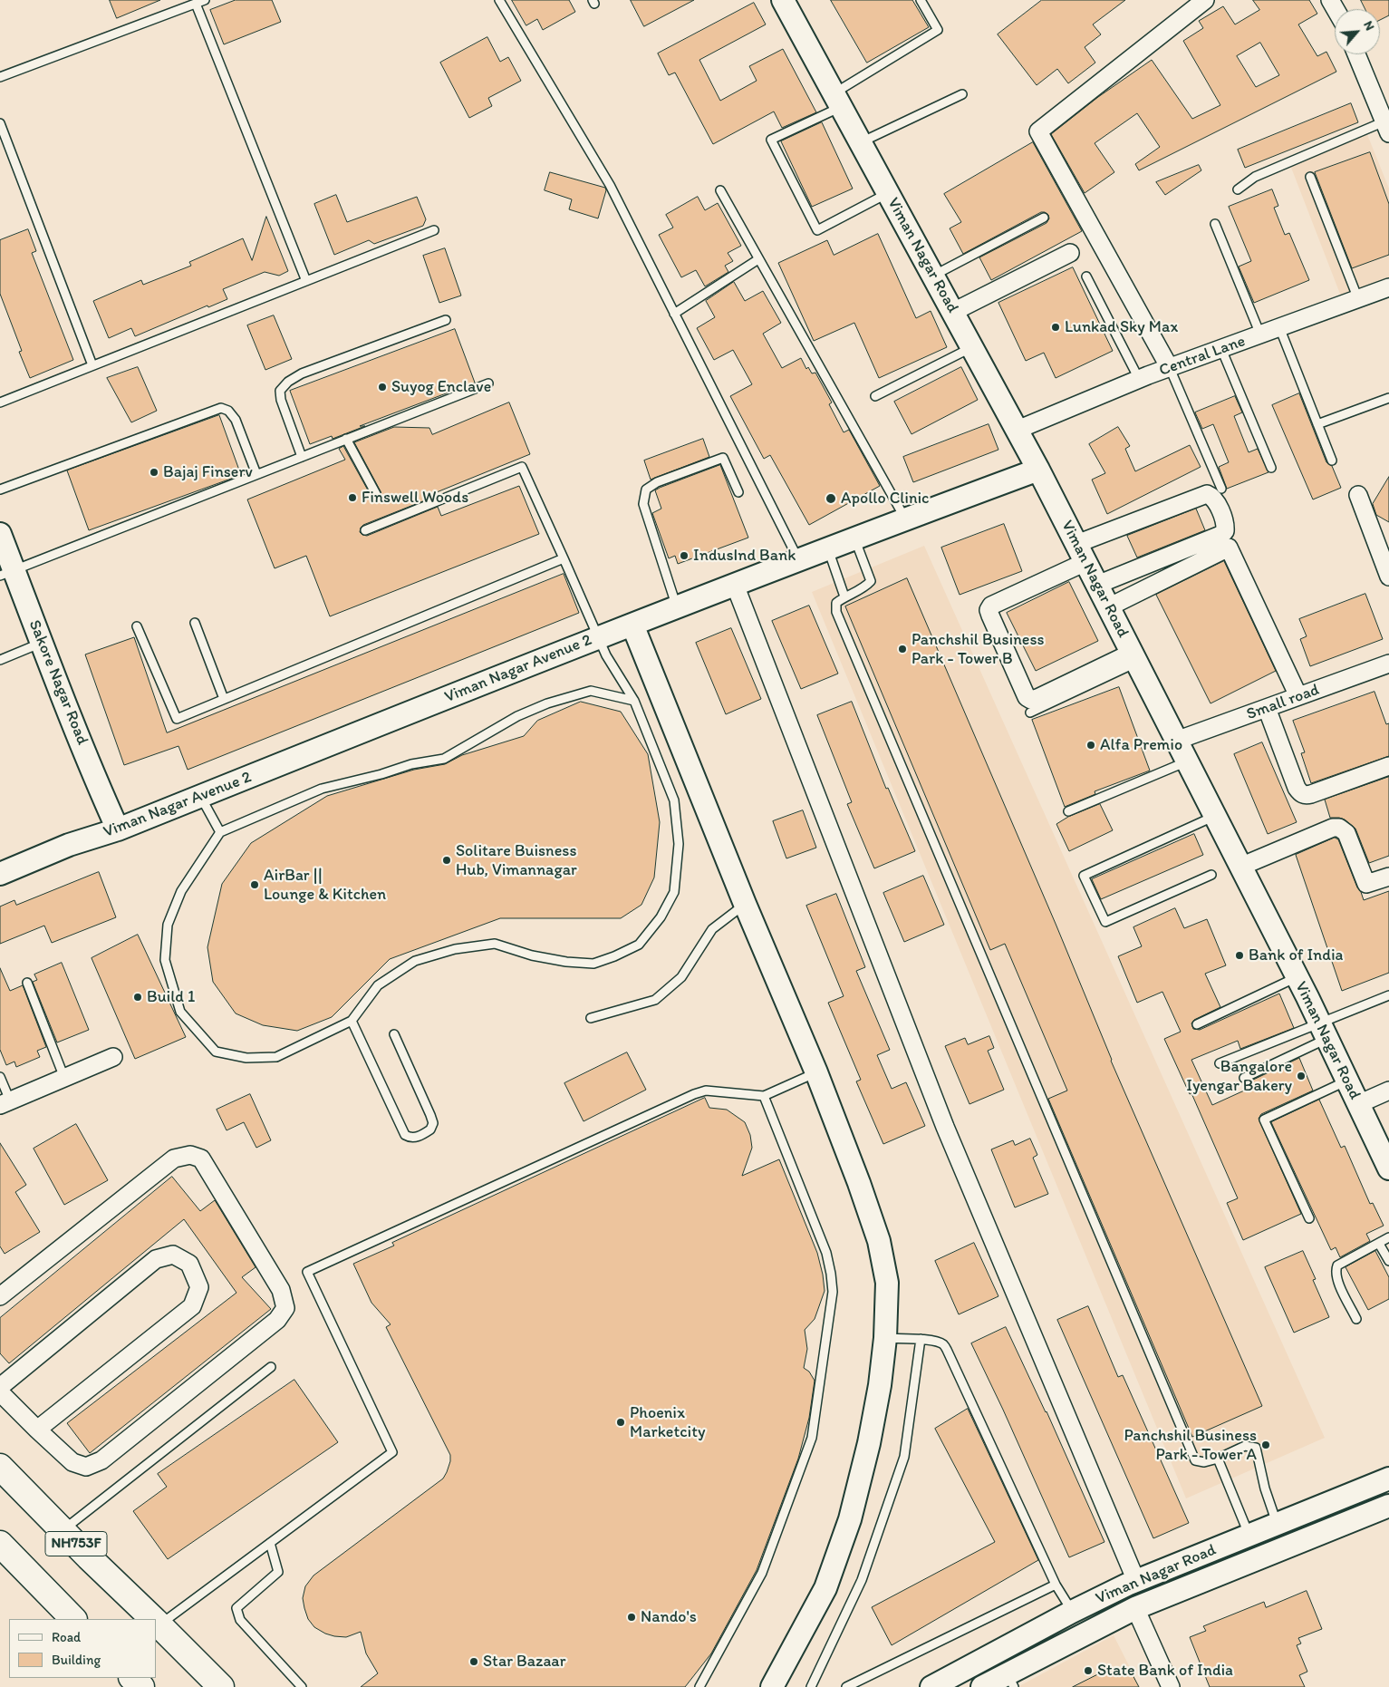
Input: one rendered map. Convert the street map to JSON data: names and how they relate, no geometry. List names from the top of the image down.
{
  "streets": {
    "highway": ["NH753F"],
    "street": [
      "Viman Nagar Road",
      "Central Lane",
      "Viman Nagar Avenue 2",
      "Sakore Nagar Road",
      "Small road"
    ]
  },
  "crossings": [
    ["Viman Nagar Road", "Central Lane"],
    ["Viman Nagar Road", "Viman Nagar Avenue 2"],
    ["Viman Nagar Road", "Small road"],
    ["Viman Nagar Avenue 2", "Sakore Nagar Road"]
  ],
  "places": [
    "Lunkad Sky Max",
    "Suyog Enclave",
    "Bajaj Finserv",
    "Finswell Woods",
    "Apollo Clinic",
    "IndusInd Bank",
    "Panchshil Business Park - Tower B",
    "Alfa Premio",
    "Solitare Buisness Hub, Vimannagar",
    "AirBar || Lounge & Kitchen",
    "Bank of India",
    "Build 1",
    "Bangalore Iyengar Bakery",
    "Phoenix Marketcity",
    "Panchshil Business Park - Tower A",
    "Nando's",
    "Star Bazaar",
    "State Bank of India"
  ],
  "legend": ["Road", "Building"],
  "north": "top right"
}
